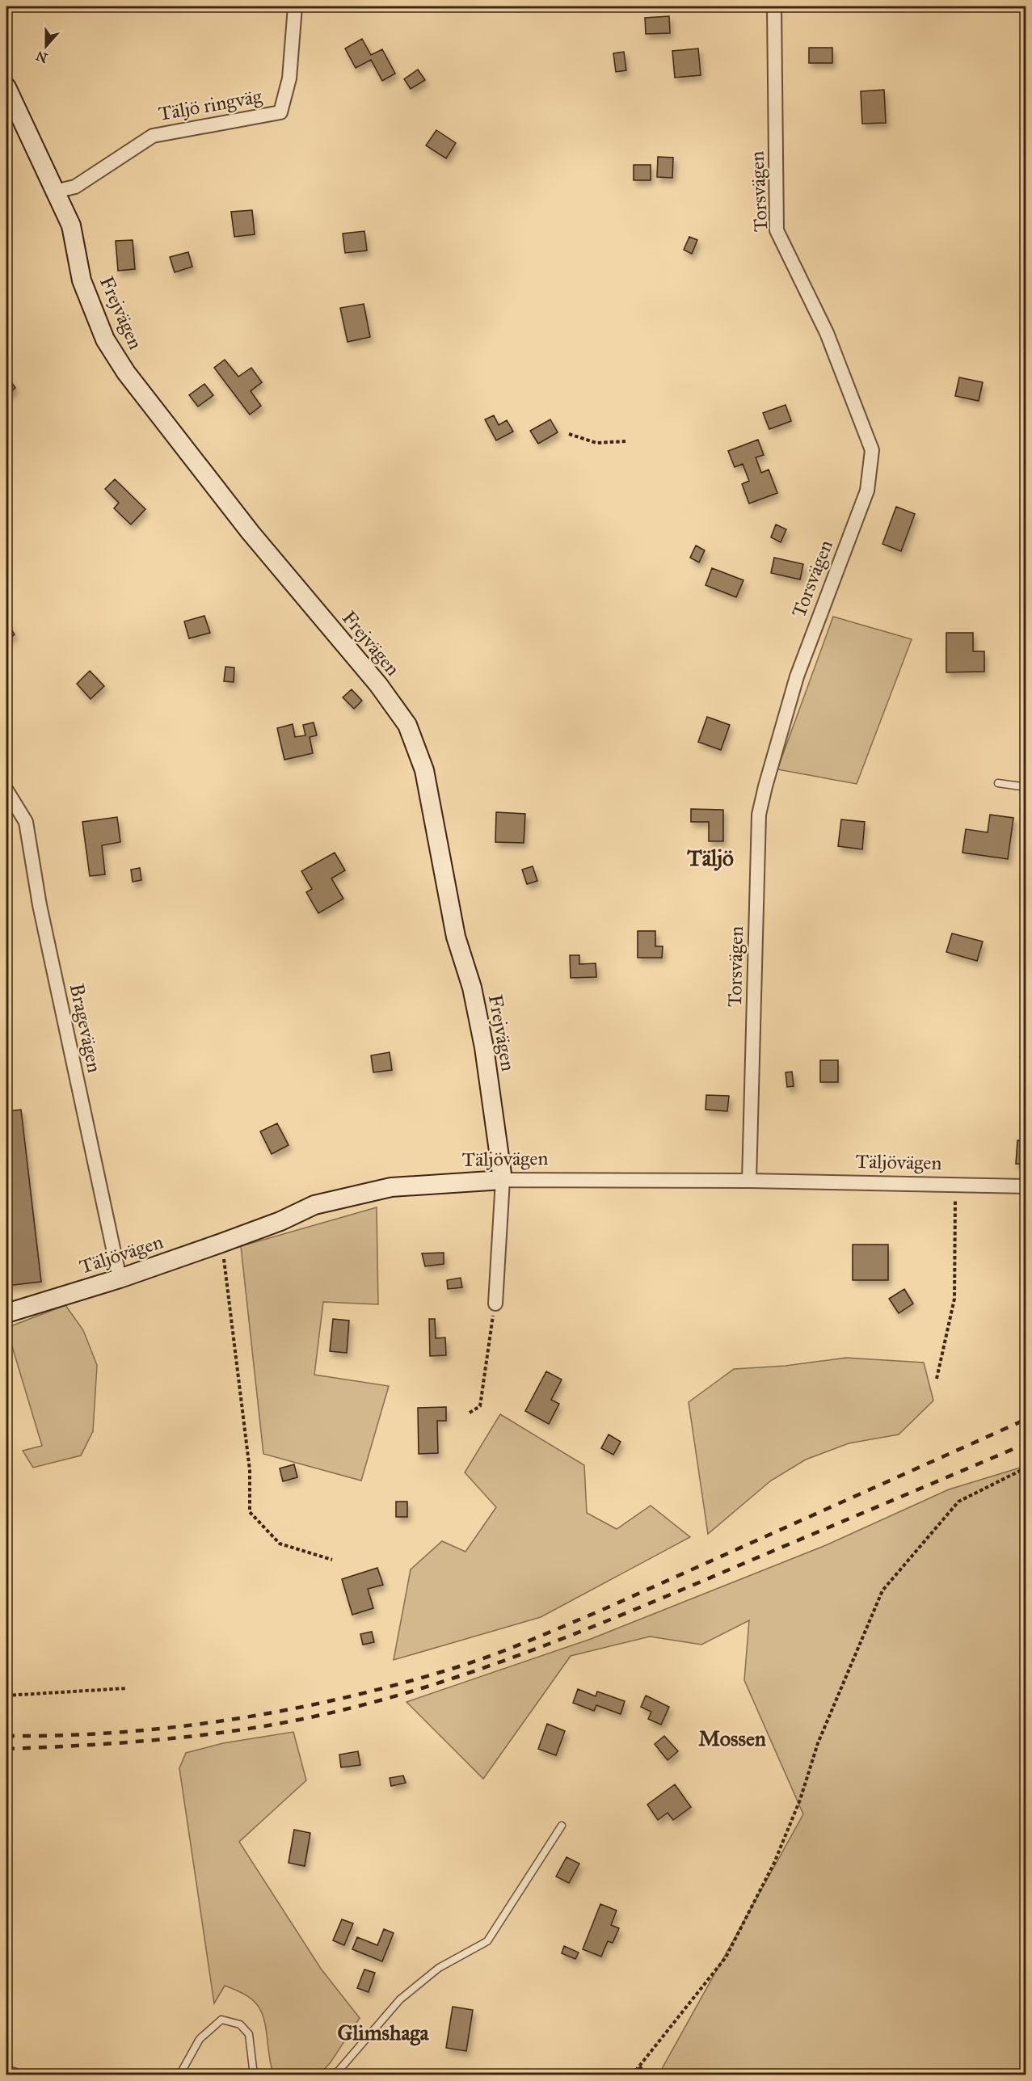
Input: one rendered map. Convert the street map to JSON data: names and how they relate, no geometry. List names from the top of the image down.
{
  "streets": {
    "street": [
      "Täljö ringväg",
      "Torsvägen",
      "Frejvägen",
      "Bragevägen",
      "Täljövägen"
    ]
  },
  "crossings": [
    ["Täljö ringväg", "Frejvägen"],
    ["Torsvägen", "Täljövägen"],
    ["Frejvägen", "Täljövägen"],
    ["Bragevägen", "Täljövägen"]
  ],
  "districts": ["Täljö", "Mossen", "Glimshaga"],
  "north": "bottom"
}
